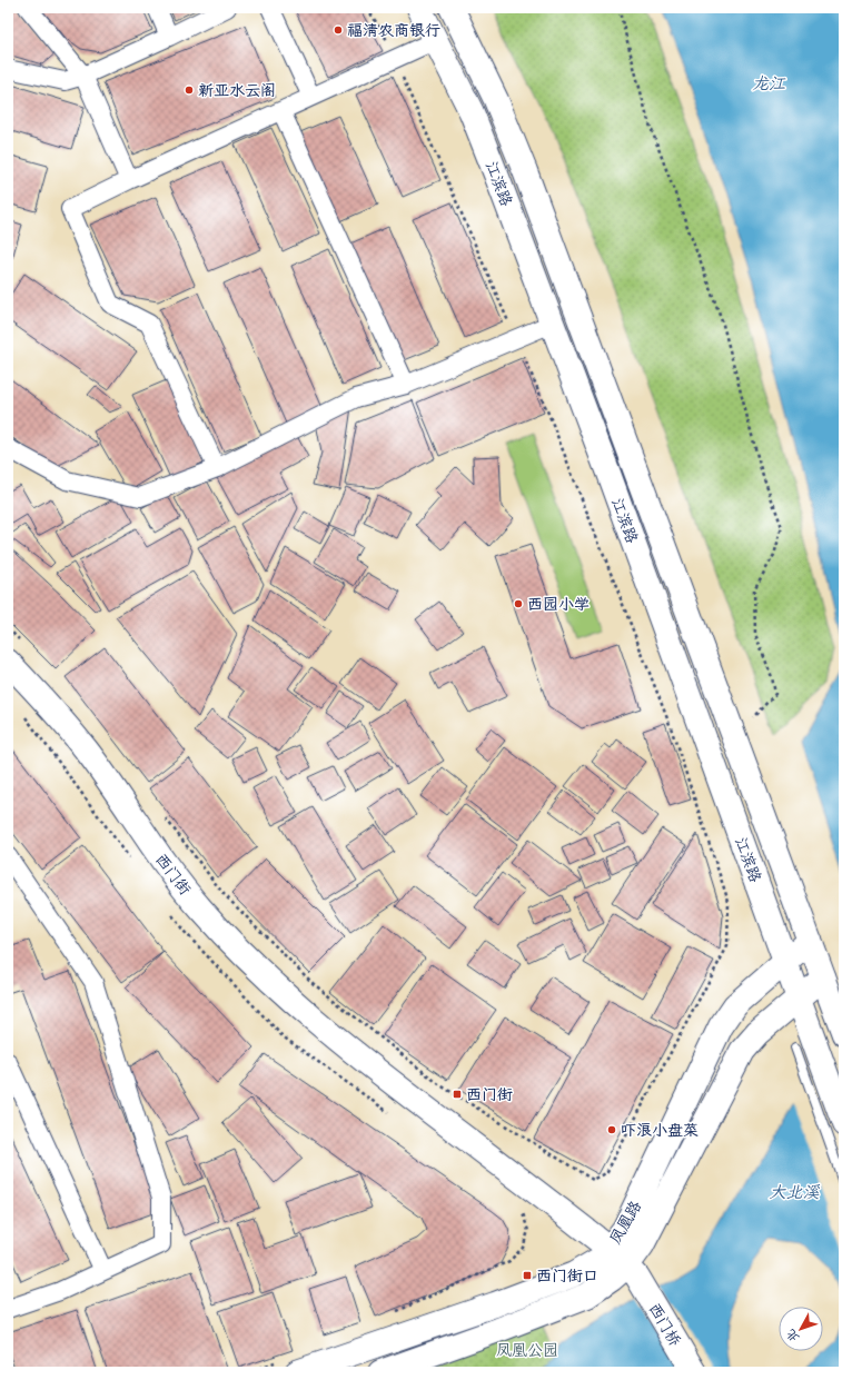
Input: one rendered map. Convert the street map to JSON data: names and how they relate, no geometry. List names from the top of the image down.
{
  "streets": {
    "street": [
      "江滨路",
      "西门街",
      "凤凰路",
      "西门桥"
    ]
  },
  "crossings": [
    ["江滨路", "凤凰路"],
    ["西门街", "凤凰路"],
    ["西门街", "西门桥"],
    ["凤凰路", "西门桥"]
  ],
  "water": ["龙江", "大北溪"],
  "parks": ["凤凰公园"],
  "places": {
    "other": [
      "福清农商银行",
      "新亚水云阁",
      "西园小学",
      "吓浪小盘菜"
    ],
    "transit": ["西门街", "西门街口"]
  },
  "north": "bottom left"
}
